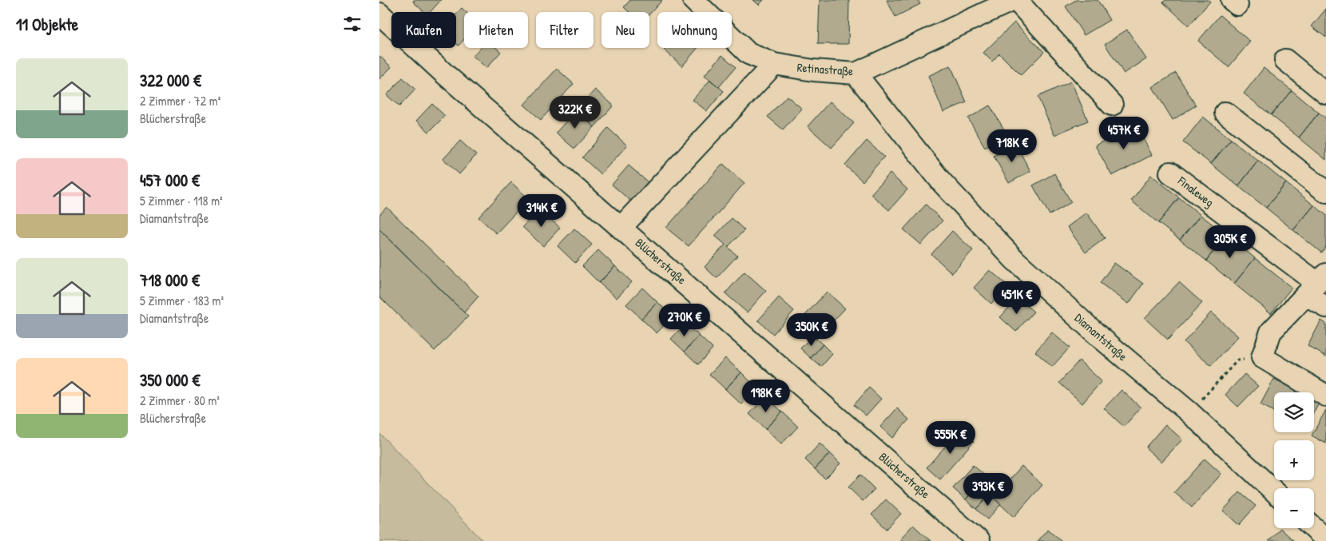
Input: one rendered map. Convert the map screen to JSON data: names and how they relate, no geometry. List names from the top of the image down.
{
  "streets": {
    "street": [
      "Retinastraße",
      "Finaleweg",
      "Blücherstraße",
      "Diamantstraße"
    ]
  },
  "crossings": [
    ["Retinastraße", "Diamantstraße"]
  ],
  "page": {
    "heading": "11 Objekte",
    "chip": [
      "Kaufen",
      "Mieten",
      "Filter",
      "Neu",
      "Wohnung"
    ],
    "list": [
      {
        "name": "322 000 €",
        "note": "2 Zimmer · 72 m² · Blücherstraße"
      },
      {
        "name": "457 000 €",
        "note": "5 Zimmer · 118 m² · Diamantstraße"
      },
      {
        "name": "718 000 €",
        "note": "5 Zimmer · 183 m² · Diamantstraße"
      },
      {
        "name": "350 000 €",
        "note": "2 Zimmer · 80 m² · Blücherstraße"
      }
    ],
    "price": [
      "322K €",
      "457K €",
      "718K €",
      "314K €",
      "305K €",
      "451K €",
      "270K €",
      "350K €",
      "198K €",
      "555K €",
      "393K €"
    ],
    "map_buttons": ["+", "−"]
  }
}
